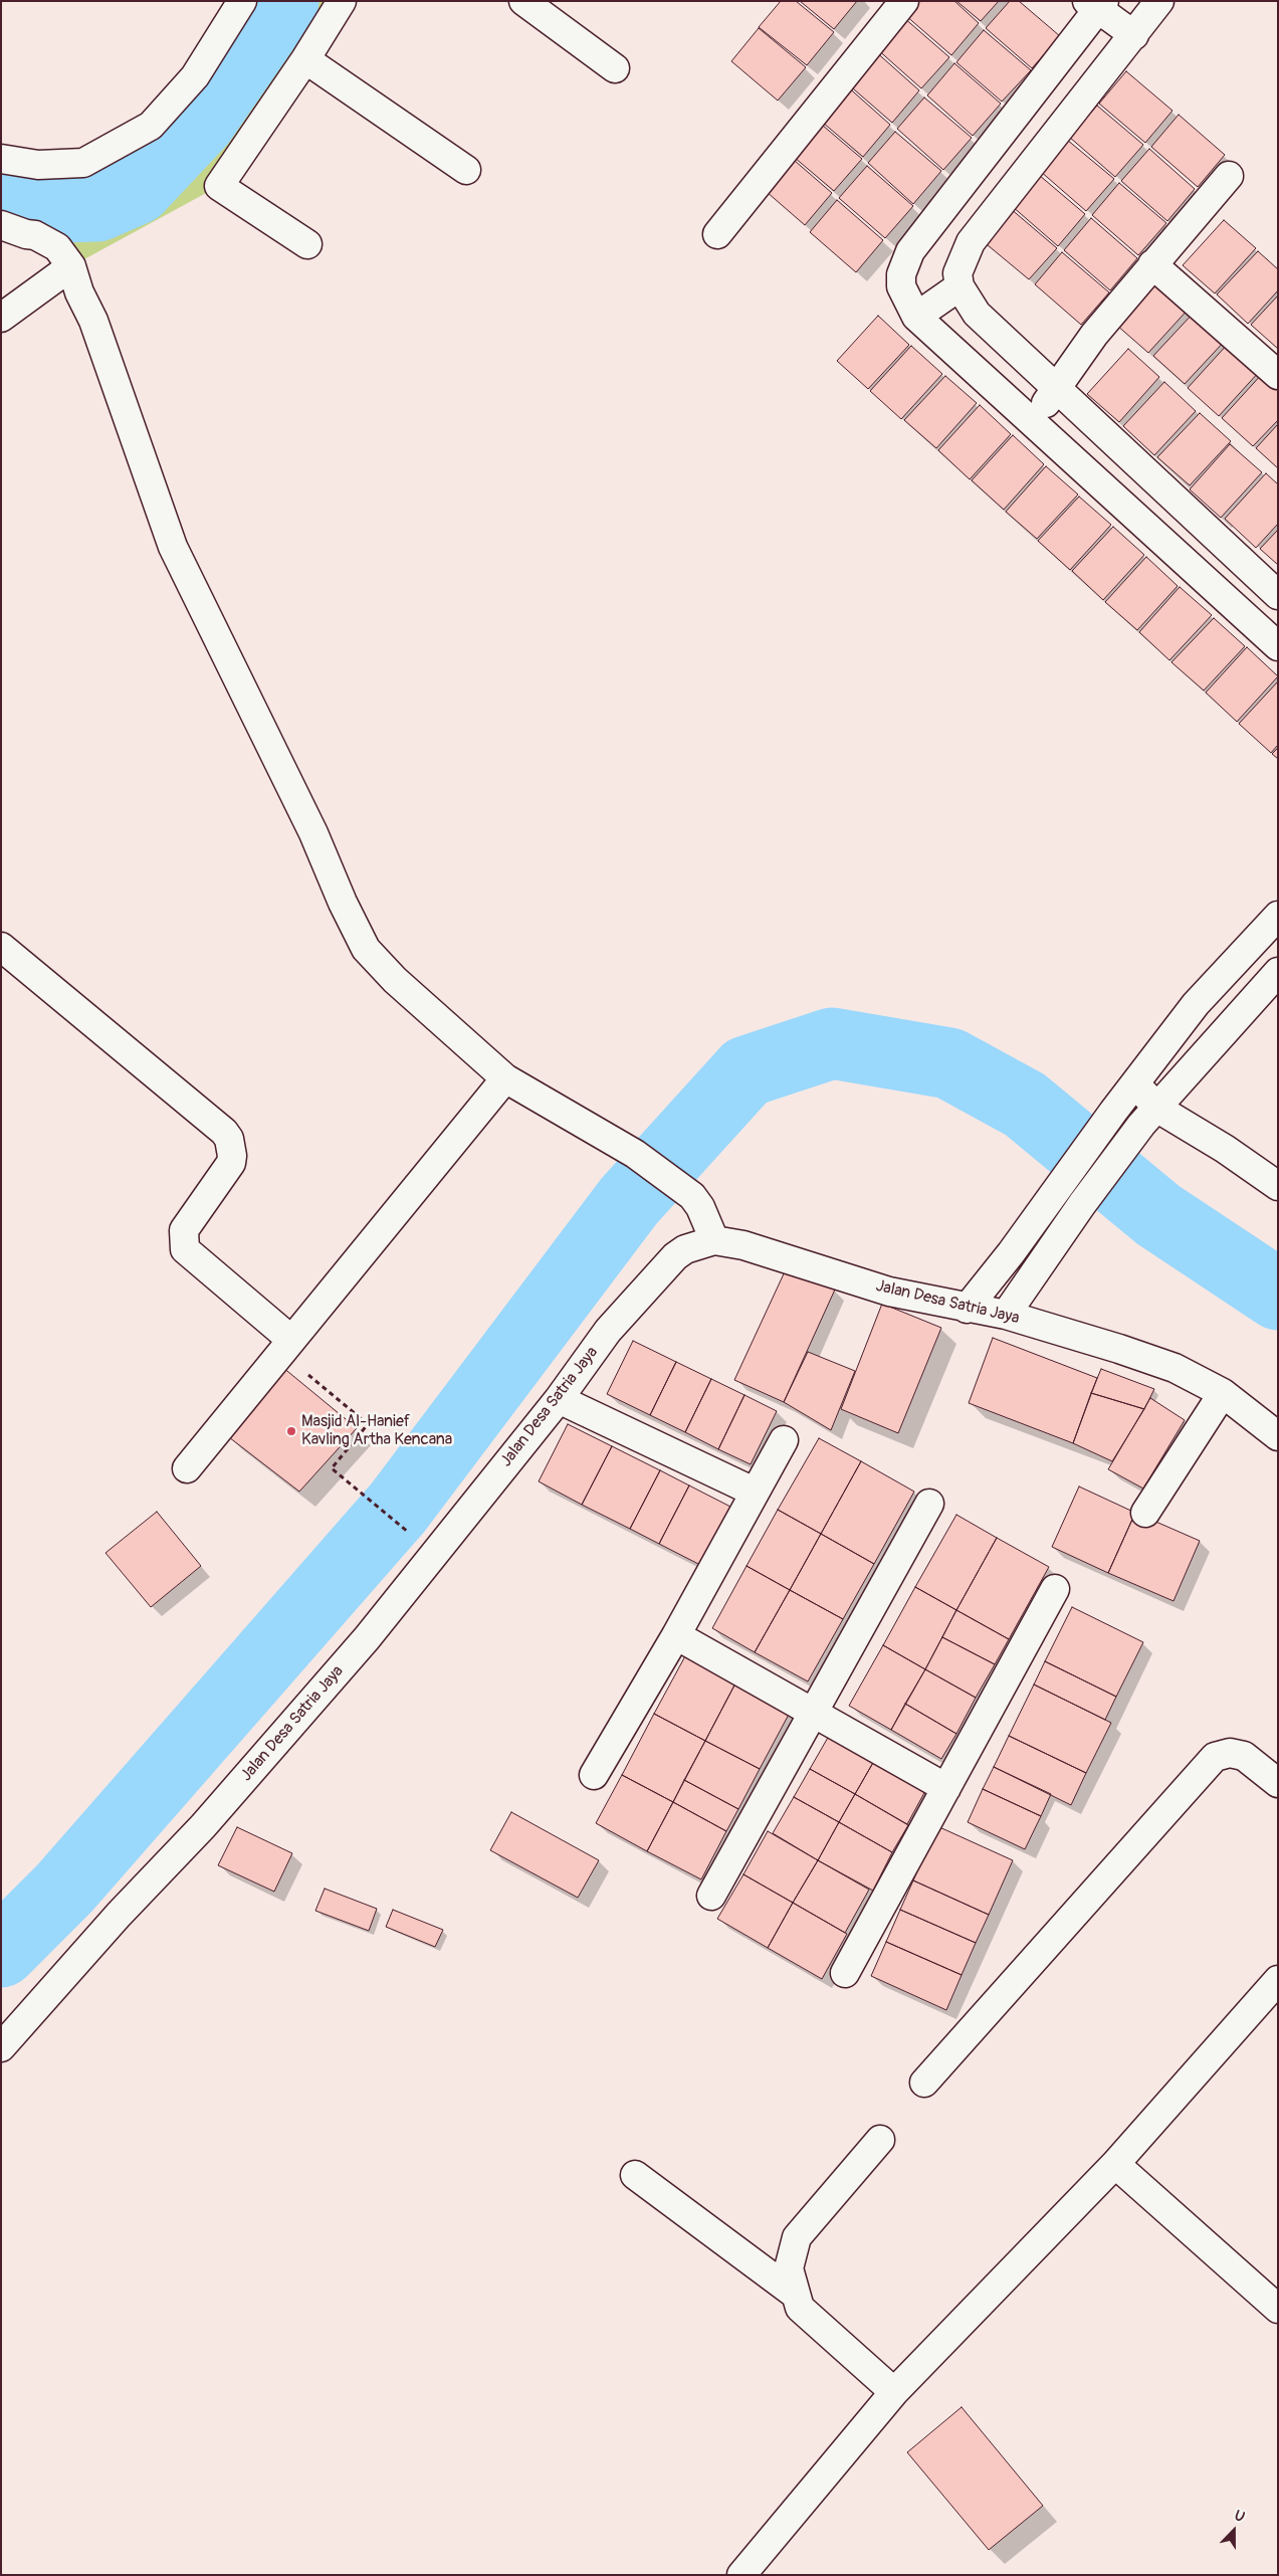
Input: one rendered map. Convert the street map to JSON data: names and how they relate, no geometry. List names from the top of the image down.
{
  "streets": {
    "street": ["Jalan Desa Satria Jaya"]
  },
  "places": ["Masjid Al-Hanief Kavling Artha Kencana"],
  "north": "top"
}
